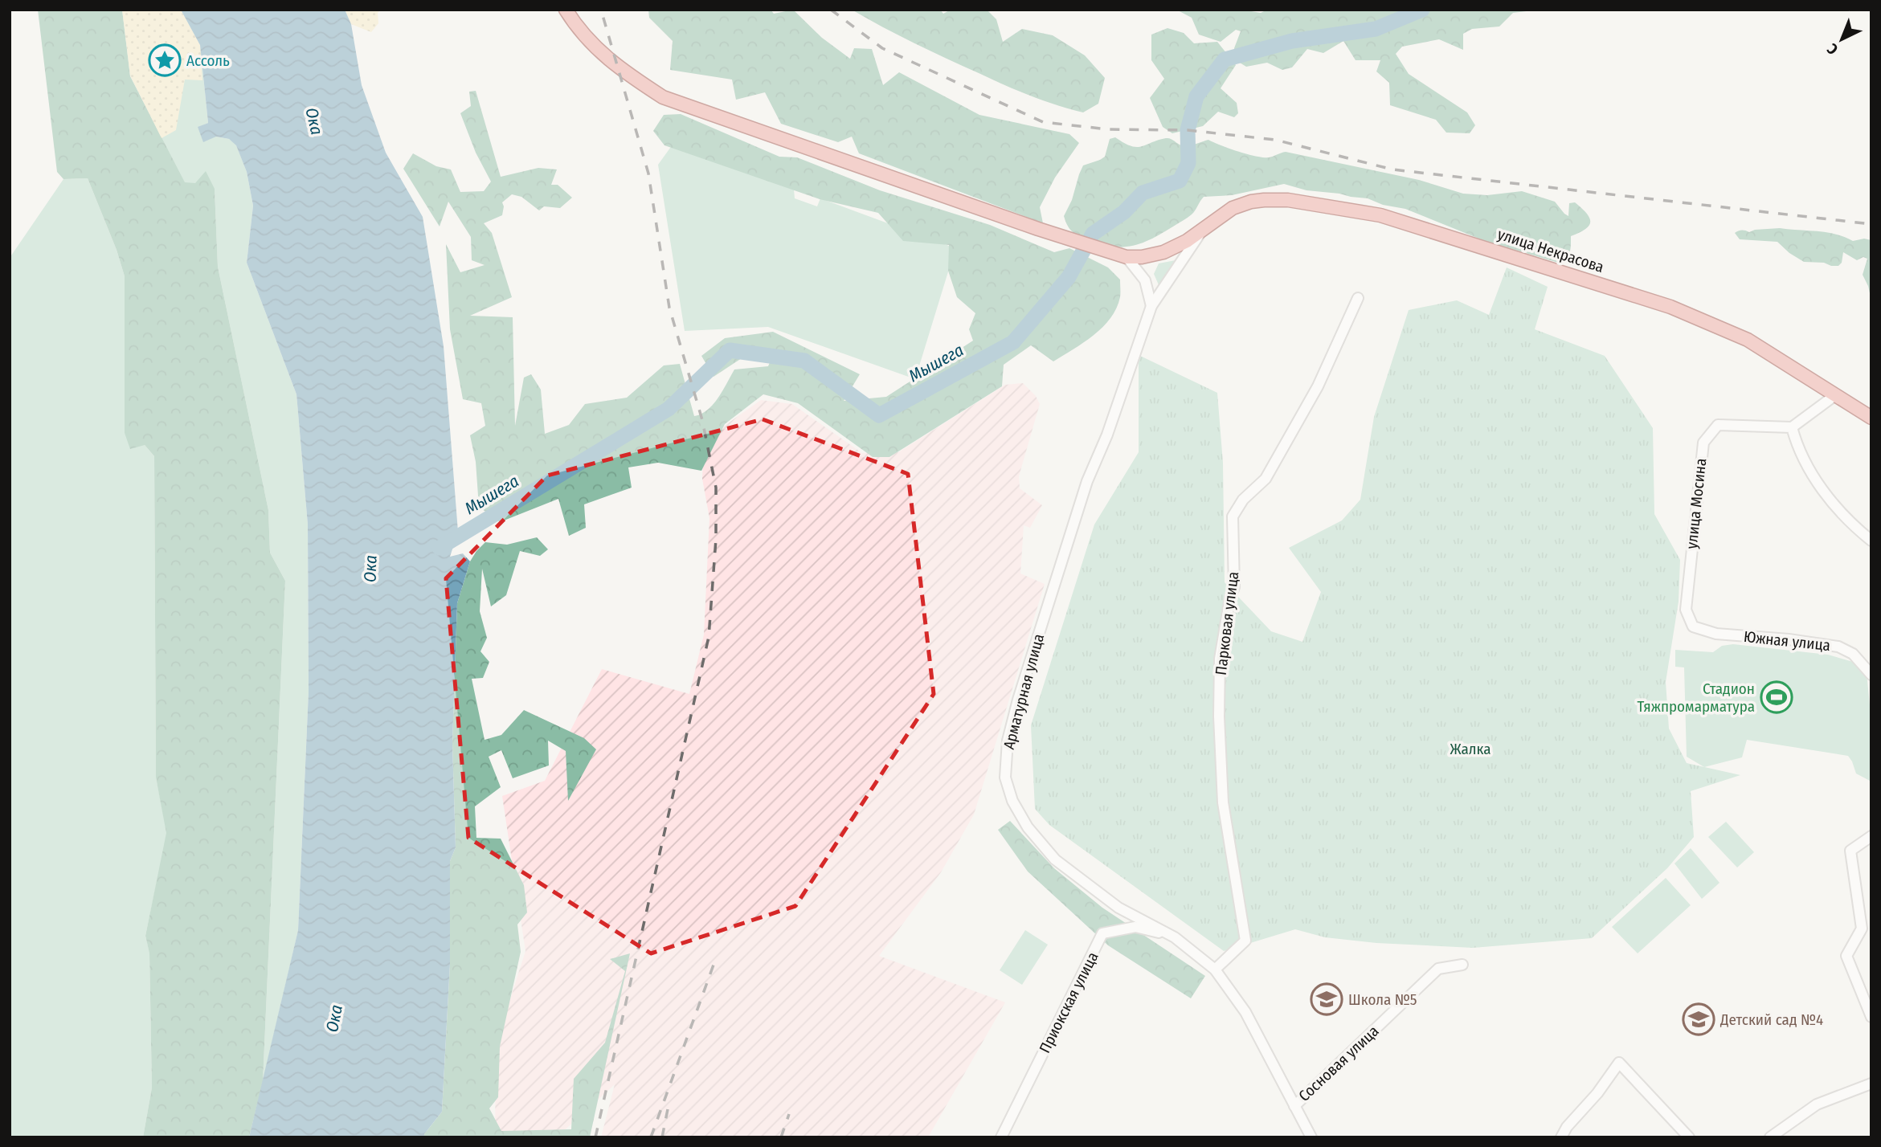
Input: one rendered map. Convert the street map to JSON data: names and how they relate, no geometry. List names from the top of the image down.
{
  "streets": {
    "main road": ["улица Некрасова"],
    "street": [
      "улица Мосина",
      "Парковая улица",
      "Южная улица",
      "Арматурная улица",
      "Приокская улица",
      "Сосновая улица"
    ]
  },
  "crossings": [
    ["улица Некрасова", "Арматурная улица"],
    ["улица Мосина", "Южная улица"],
    ["Парковая улица", "Арматурная улица"],
    ["Арматурная улица", "Приокская улица"],
    ["Арматурная улица", "Сосновая улица"]
  ],
  "water": ["Ока", "Мышега"],
  "parks": ["Жалка"],
  "places": {
    "place": ["Ассоль"],
    "sports": ["Стадион Тяжпромарматура"],
    "school or university": ["Школа №5", "Детский сад №4"]
  },
  "north": "bottom left"
}
